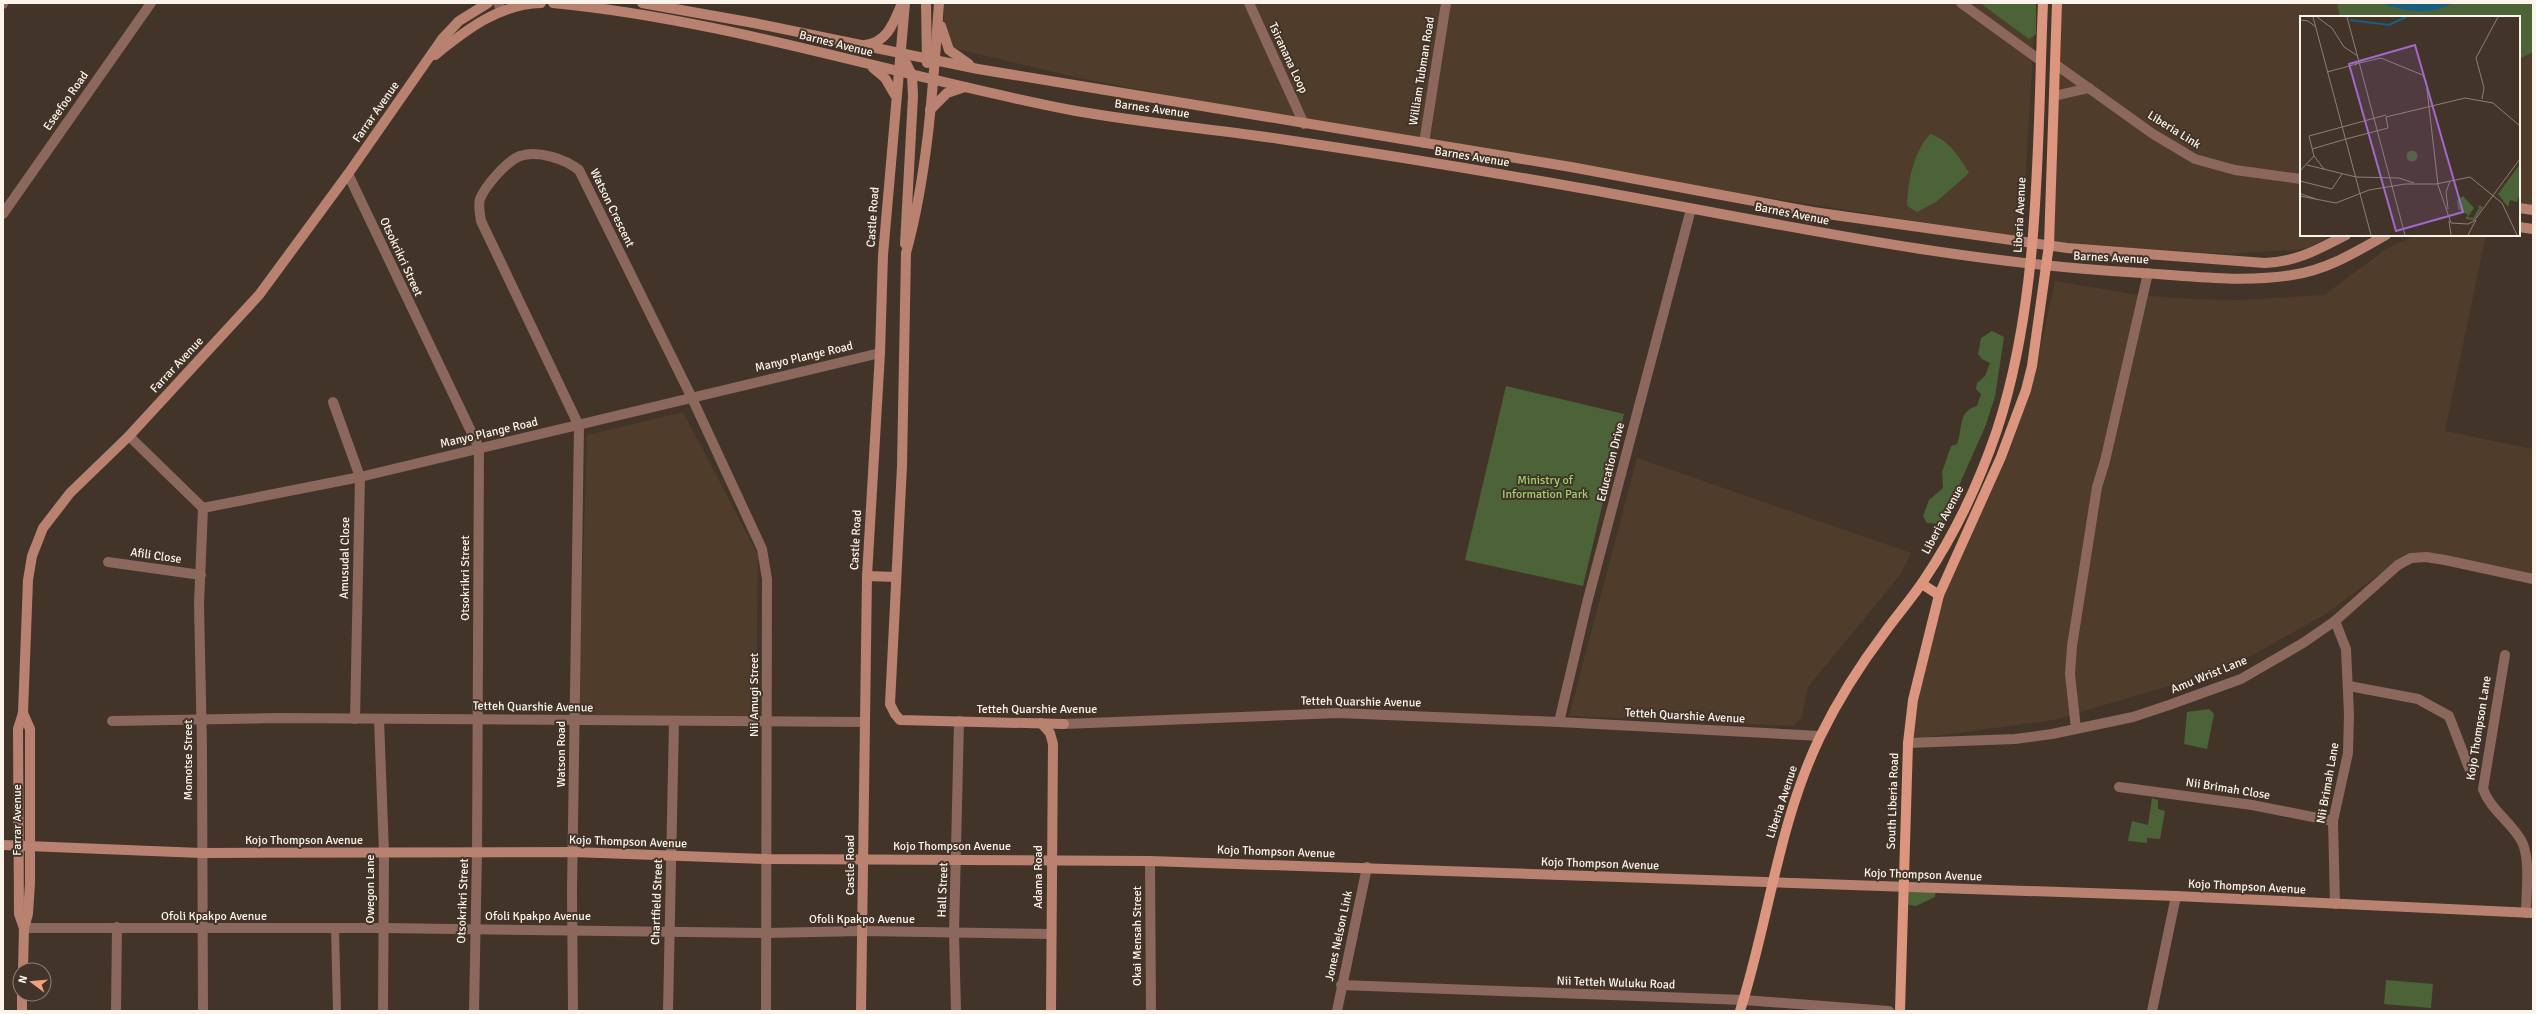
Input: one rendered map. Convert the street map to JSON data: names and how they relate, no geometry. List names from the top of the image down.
{
  "streets": {
    "main road": [
      "Barnes Avenue",
      "Farrar Avenue",
      "Liberia Avenue",
      "Castle Road",
      "Tetteh Quarshie Avenue",
      "South Liberia Road",
      "Kojo Thompson Avenue",
      "Adama Road"
    ],
    "street": [
      "Tsiranana Loop",
      "William Tubman Road",
      "Eseefoo Road",
      "Liberia Link",
      "Watson Crescent",
      "Otsokrikri Street",
      "Manyo Plange Road",
      "Education Drive",
      "Afili Close",
      "Amusudal Close",
      "Amu Wrist Lane",
      "Nii Amugi Street",
      "Kojo Thompson Lane",
      "Watson Road",
      "Momotse Street",
      "Nii Brimah Lane",
      "Nii Brimah Close",
      "Owegon Lane",
      "Hall Street",
      "Chartfield Street",
      "Ofoli Kpakpo Avenue",
      "Okai Mensah Street",
      "Jones Nelson Link",
      "Nii Tetteh Wuluku Road"
    ]
  },
  "crossings": [
    ["Barnes Avenue", "Tsiranana Loop"],
    ["Barnes Avenue", "William Tubman Road"],
    ["Barnes Avenue", "Liberia Avenue"],
    ["Barnes Avenue", "Castle Road"],
    ["Barnes Avenue", "Education Drive"],
    ["Farrar Avenue", "Otsokrikri Street"],
    ["Farrar Avenue", "Kojo Thompson Avenue"],
    ["Farrar Avenue", "Ofoli Kpakpo Avenue"],
    ["Liberia Link", "Liberia Avenue"],
    ["Watson Crescent", "Manyo Plange Road"],
    ["Watson Crescent", "Nii Amugi Street"],
    ["Watson Crescent", "Watson Road"],
    ["Liberia Avenue", "Tetteh Quarshie Avenue"],
    ["Liberia Avenue", "South Liberia Road"],
    ["Liberia Avenue", "Kojo Thompson Avenue"],
    ["Liberia Avenue", "Nii Tetteh Wuluku Road"],
    ["Castle Road", "Manyo Plange Road"],
    ["Castle Road", "Tetteh Quarshie Avenue"],
    ["Castle Road", "Kojo Thompson Avenue"],
    ["Castle Road", "Ofoli Kpakpo Avenue"],
    ["Otsokrikri Street", "Manyo Plange Road"],
    ["Otsokrikri Street", "Tetteh Quarshie Avenue"],
    ["Otsokrikri Street", "Kojo Thompson Avenue"],
    ["Otsokrikri Street", "Ofoli Kpakpo Avenue"],
    ["Manyo Plange Road", "Amusudal Close"],
    ["Manyo Plange Road", "Nii Amugi Street"],
    ["Manyo Plange Road", "Watson Road"],
    ["Manyo Plange Road", "Momotse Street"],
    ["Education Drive", "Tetteh Quarshie Avenue"],
    ["Afili Close", "Momotse Street"],
    ["Amusudal Close", "Tetteh Quarshie Avenue"],
    ["Amu Wrist Lane", "Nii Brimah Lane"],
    ["Amu Wrist Lane", "South Liberia Road"],
    ["Nii Amugi Street", "Tetteh Quarshie Avenue"],
    ["Nii Amugi Street", "Kojo Thompson Avenue"],
    ["Nii Amugi Street", "Ofoli Kpakpo Avenue"],
    ["Tetteh Quarshie Avenue", "Watson Road"],
    ["Tetteh Quarshie Avenue", "Momotse Street"],
    ["Tetteh Quarshie Avenue", "Adama Road"],
    ["Tetteh Quarshie Avenue", "Owegon Lane"],
    ["Tetteh Quarshie Avenue", "Hall Street"],
    ["Tetteh Quarshie Avenue", "Chartfield Street"],
    ["Kojo Thompson Lane", "Kojo Thompson Avenue"],
    ["Watson Road", "Kojo Thompson Avenue"],
    ["Watson Road", "Ofoli Kpakpo Avenue"],
    ["Momotse Street", "Kojo Thompson Avenue"],
    ["Momotse Street", "Ofoli Kpakpo Avenue"],
    ["Nii Brimah Lane", "Nii Brimah Close"],
    ["Nii Brimah Lane", "Kojo Thompson Avenue"],
    ["South Liberia Road", "Kojo Thompson Avenue"],
    ["Kojo Thompson Avenue", "Adama Road"],
    ["Kojo Thompson Avenue", "Owegon Lane"],
    ["Kojo Thompson Avenue", "Hall Street"],
    ["Kojo Thompson Avenue", "Chartfield Street"],
    ["Kojo Thompson Avenue", "Okai Mensah Street"],
    ["Kojo Thompson Avenue", "Jones Nelson Link"],
    ["Adama Road", "Ofoli Kpakpo Avenue"],
    ["Owegon Lane", "Ofoli Kpakpo Avenue"],
    ["Hall Street", "Ofoli Kpakpo Avenue"],
    ["Chartfield Street", "Ofoli Kpakpo Avenue"],
    ["Jones Nelson Link", "Nii Tetteh Wuluku Road"]
  ],
  "parks": ["Ministry of Information Park"],
  "north": "left"
}
